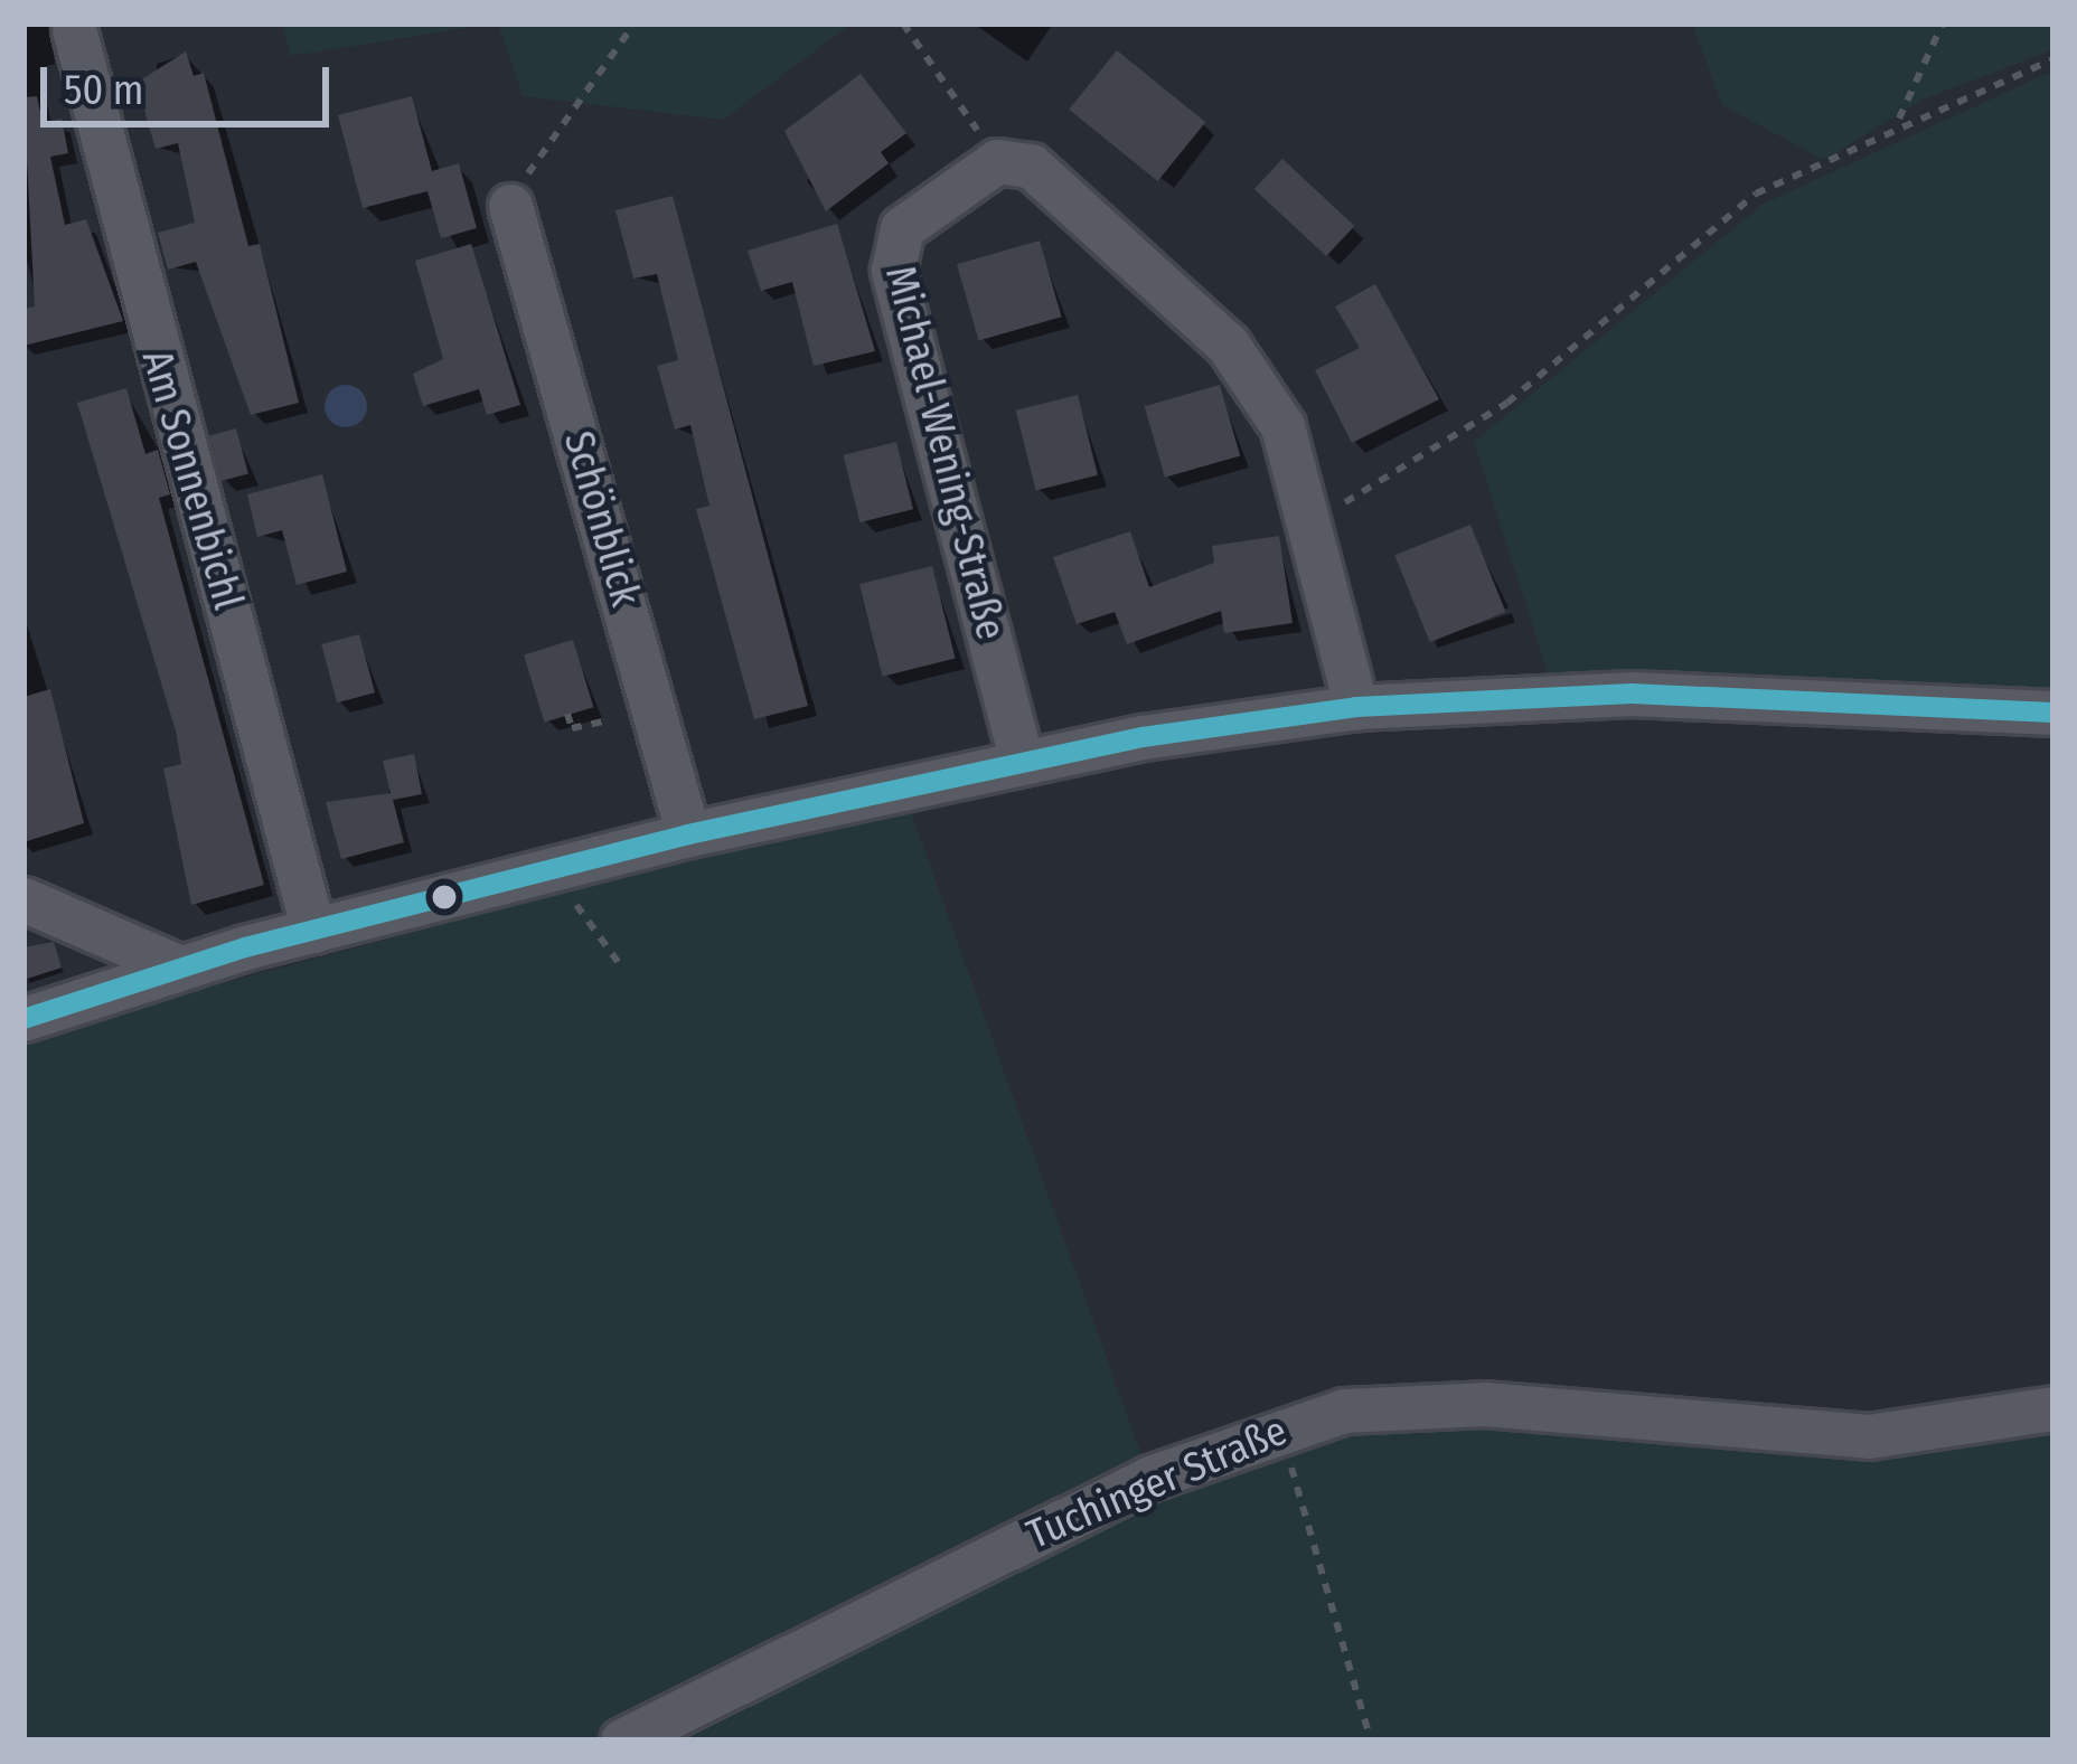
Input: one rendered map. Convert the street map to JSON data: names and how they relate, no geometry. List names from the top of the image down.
{
  "streets": {
    "street": [
      "Michael-Wening-Straße",
      "Am Sonnenbichl",
      "Schönblick",
      "Tuchinger Straße"
    ]
  },
  "scale_bar": "50 m"
}
